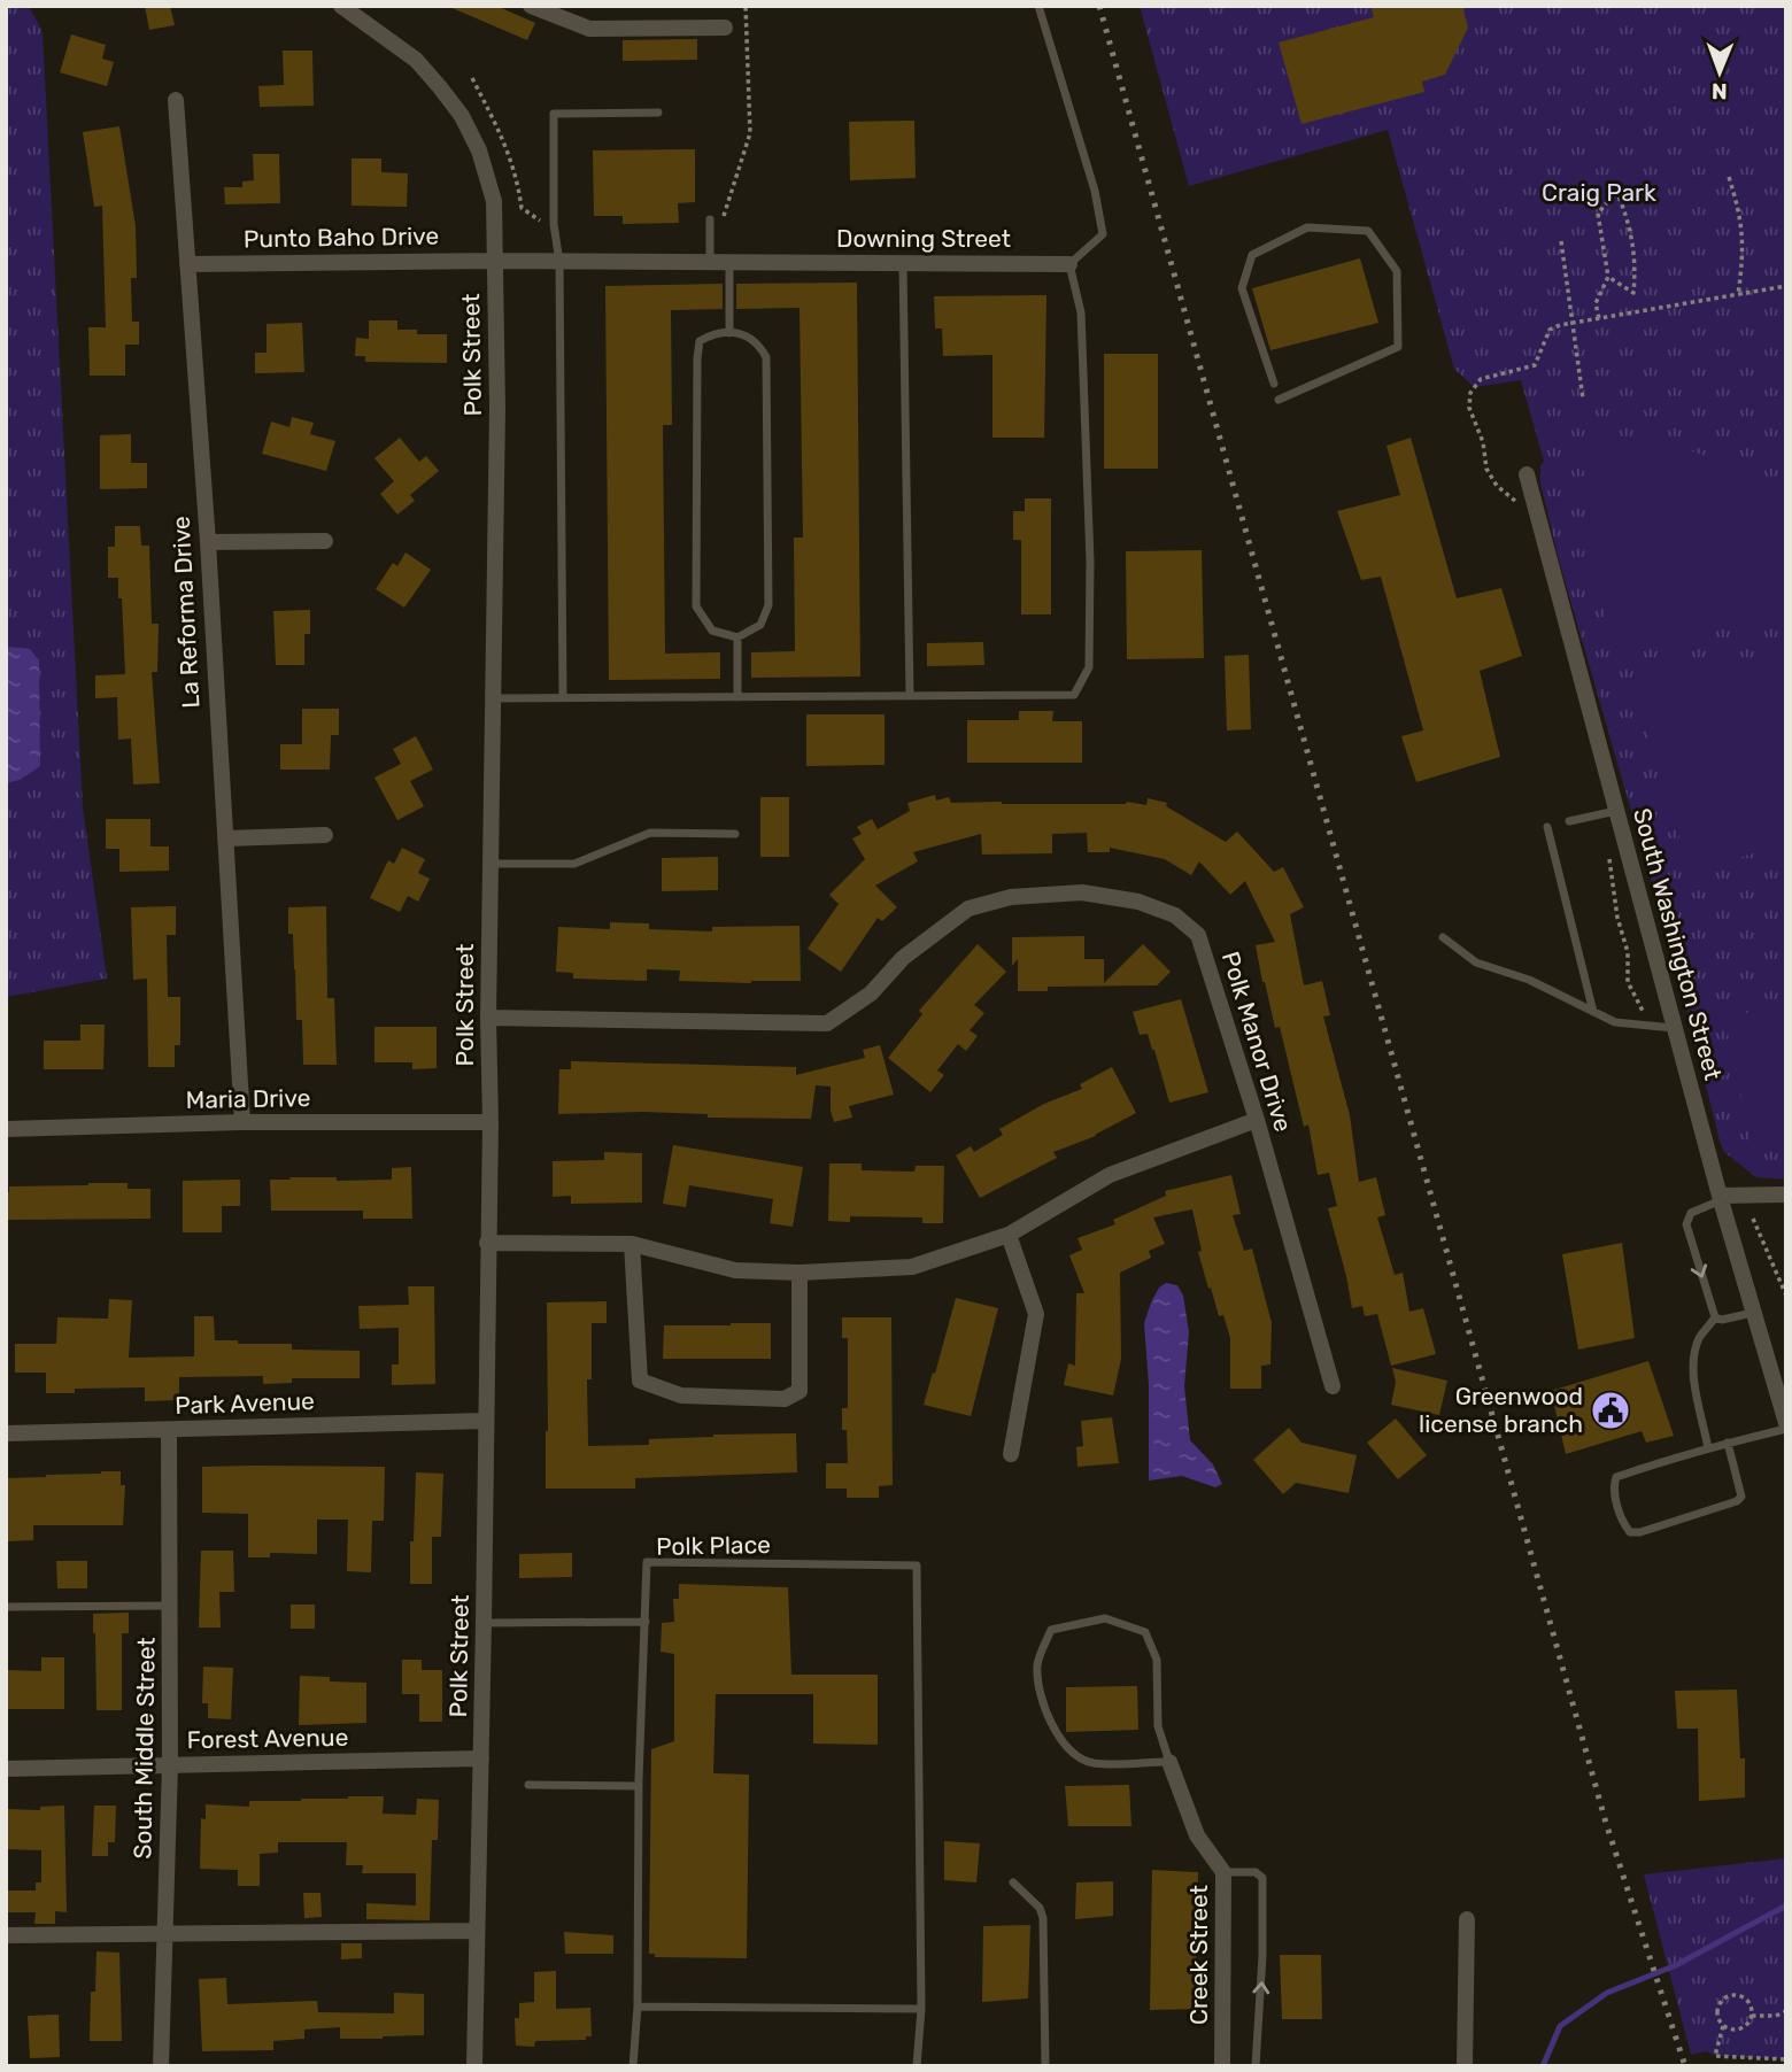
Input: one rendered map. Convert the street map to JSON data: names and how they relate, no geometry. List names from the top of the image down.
{
  "streets": {
    "street": [
      "Punto Baho Drive",
      "Downing Street",
      "Polk Street",
      "La Reforma Drive",
      "South Washington Street",
      "Polk Manor Drive",
      "Maria Drive",
      "Park Avenue",
      "Forest Avenue",
      "South Middle Street",
      "Creek Street"
    ],
    "lane": ["Polk Place"]
  },
  "crossings": [
    ["Punto Baho Drive", "Downing Street"],
    ["Punto Baho Drive", "Polk Street"],
    ["Punto Baho Drive", "La Reforma Drive"],
    ["Downing Street", "Polk Street"],
    ["Polk Street", "Polk Manor Drive"],
    ["Polk Street", "Maria Drive"],
    ["Polk Street", "Park Avenue"],
    ["Polk Street", "Forest Avenue"],
    ["La Reforma Drive", "Maria Drive"],
    ["Park Avenue", "South Middle Street"],
    ["Forest Avenue", "South Middle Street"]
  ],
  "parks": ["Craig Park"],
  "places": {
    "public building": ["Greenwood license branch"]
  },
  "north": "bottom"
}
